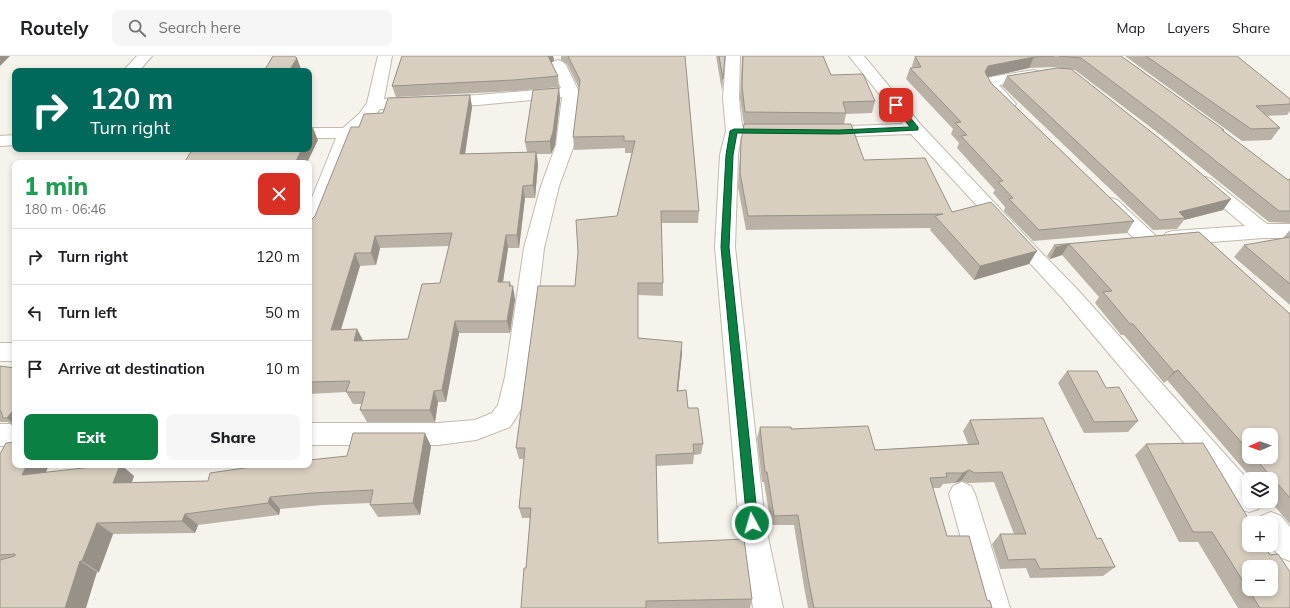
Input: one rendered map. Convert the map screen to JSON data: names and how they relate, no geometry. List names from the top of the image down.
{
  "north": "left",
  "page": {
    "header": "Routely",
    "search": "Search here",
    "nav": ["Map", "Layers", "Share"],
    "turn": ["120 m", "Turn right"],
    "heading": ["1 min", "180 m · 06:46"],
    "list": [
      {
        "name": "Turn right",
        "value": "120 m"
      },
      {
        "name": "Turn left",
        "value": "50 m"
      },
      {
        "name": "Arrive at destination",
        "value": "10 m"
      }
    ],
    "buttons": ["Exit", "Share"],
    "map_buttons": ["+", "−"]
  }
}
